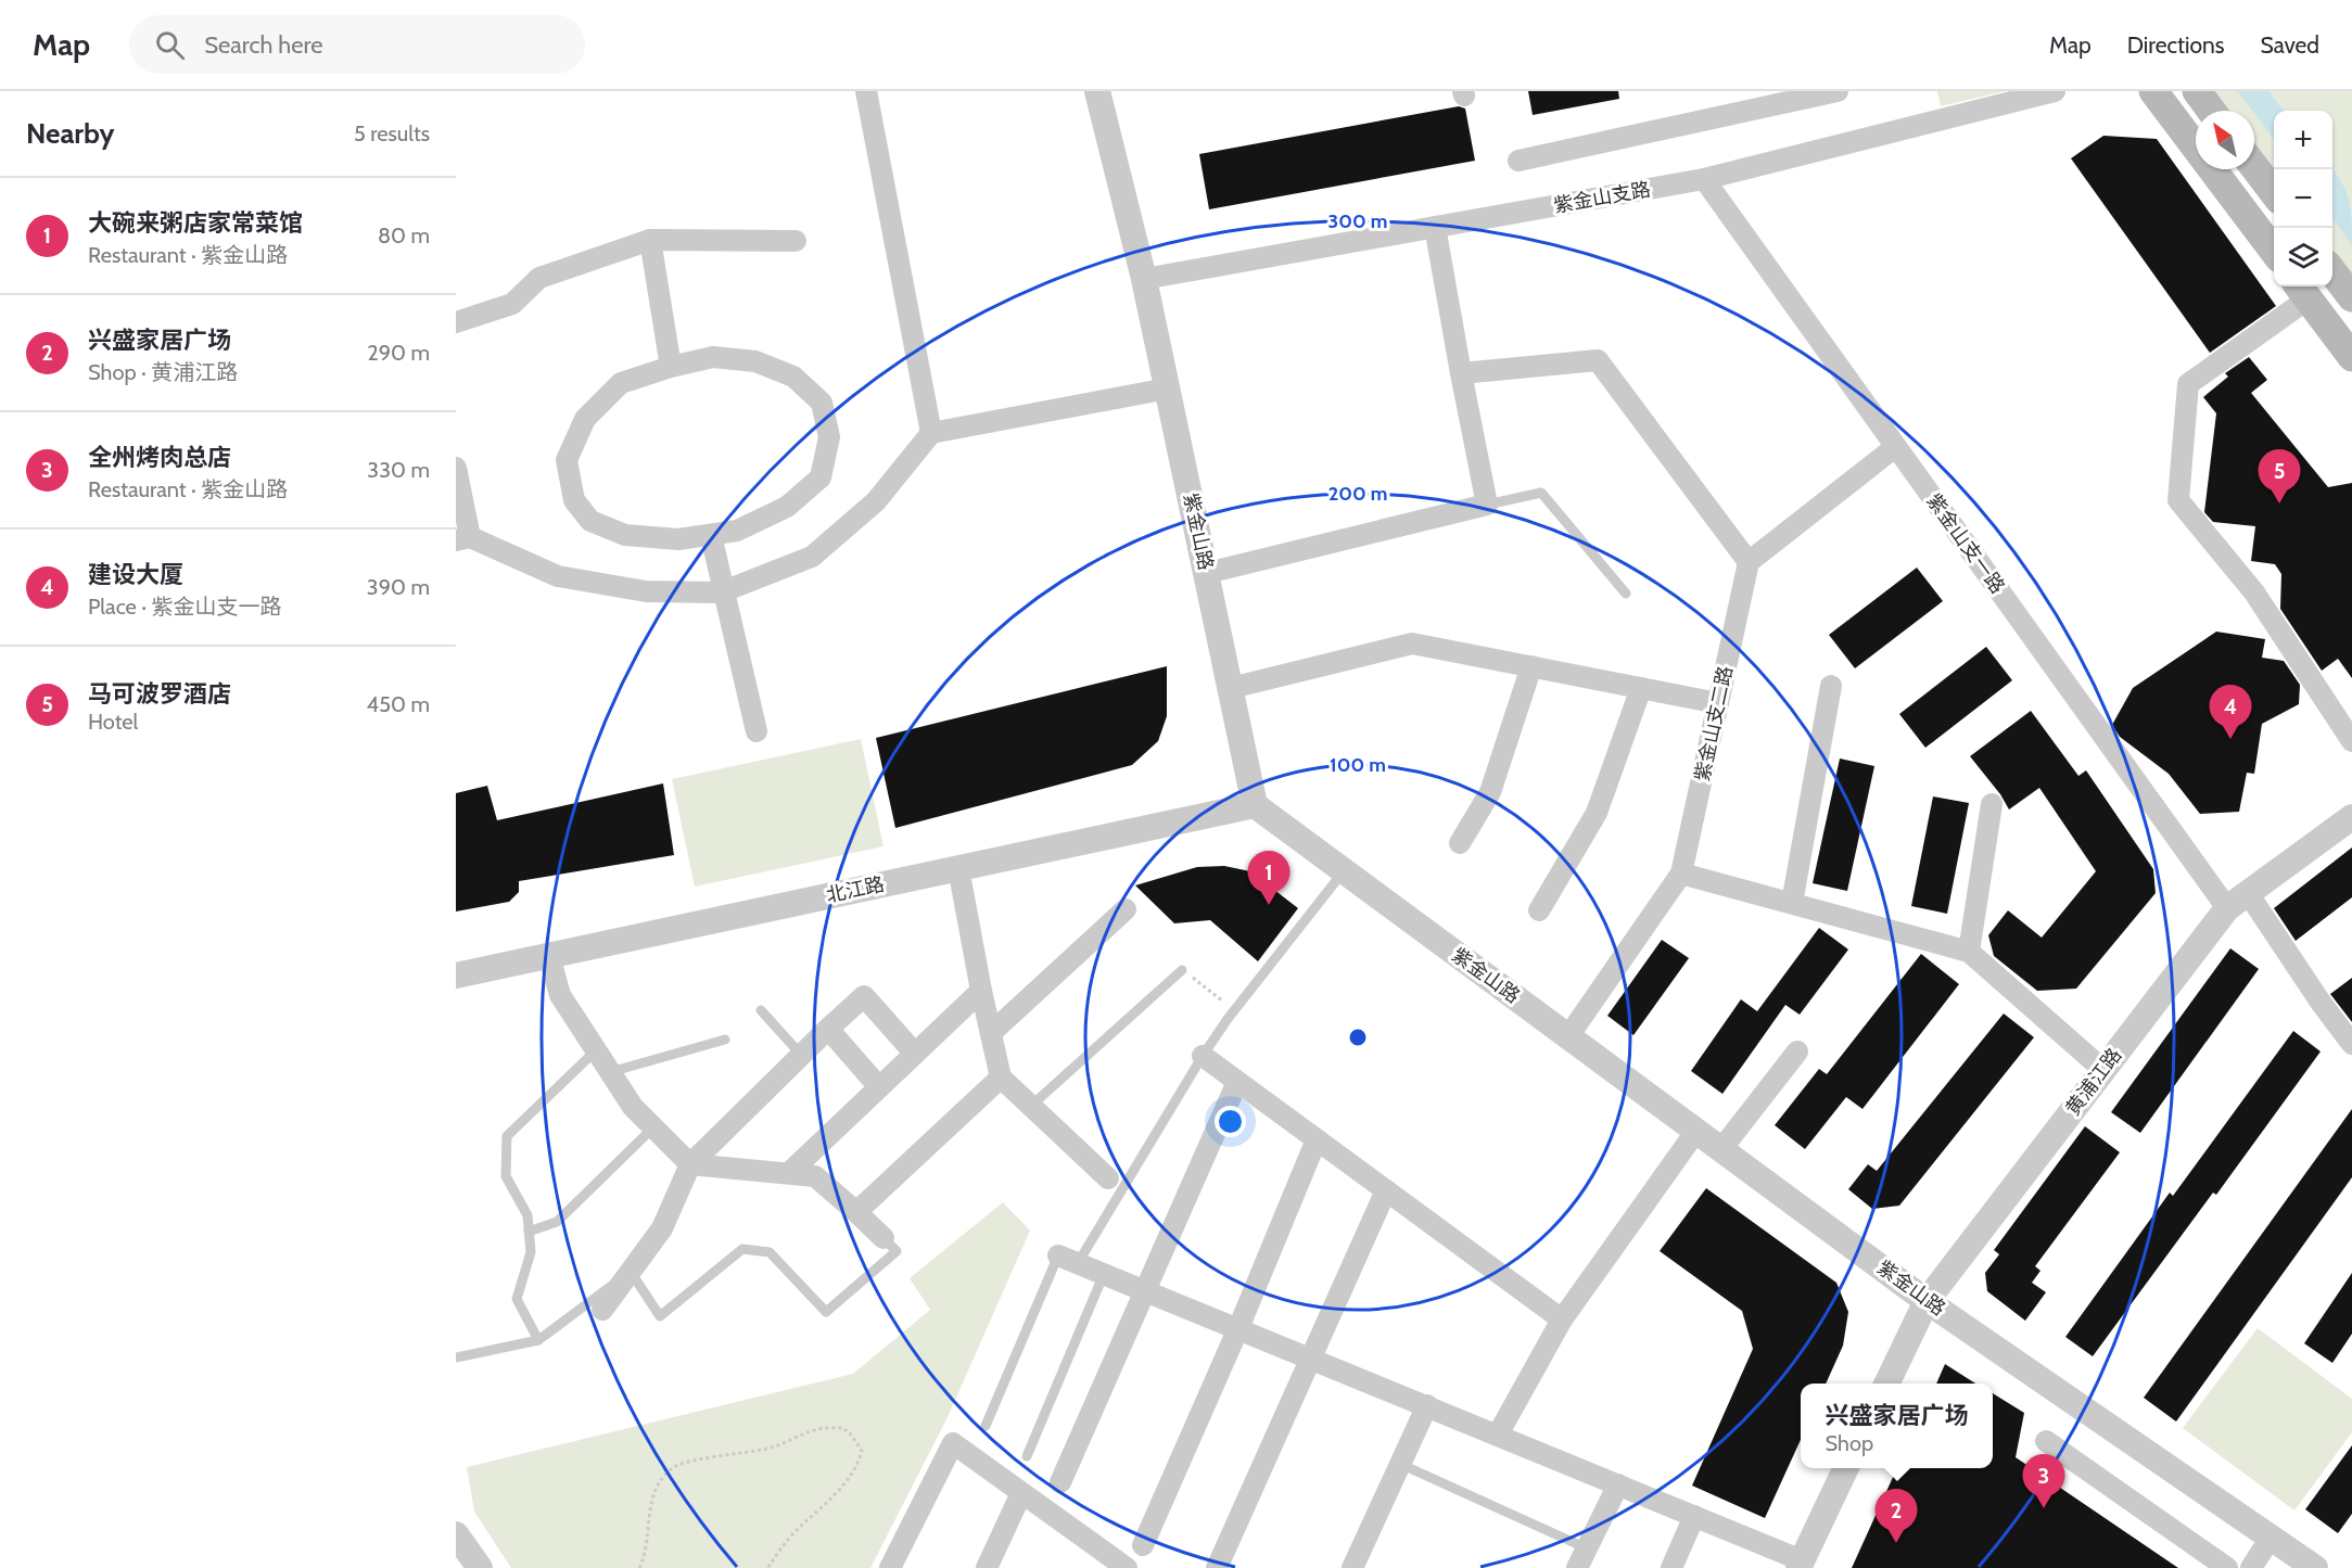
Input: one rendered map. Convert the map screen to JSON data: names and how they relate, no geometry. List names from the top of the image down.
{
  "streets": {
    "street": [
      "紫金山支路",
      "紫金山路",
      "紫金山支一路",
      "紫金山支二路",
      "北江路",
      "黄浦江路"
    ]
  },
  "crossings": [
    ["紫金山支路", "紫金山路"],
    ["紫金山支路", "紫金山支一路"],
    ["紫金山路", "紫金山支二路"],
    ["紫金山路", "北江路"],
    ["紫金山路", "黄浦江路"],
    ["紫金山支一路", "黄浦江路"]
  ],
  "north": "top left",
  "page": {
    "header": "Map",
    "search": "Search here",
    "nav": ["Map", "Directions", "Saved"],
    "heading": ["Nearby", "5 results"],
    "map_buttons": ["+", "−"],
    "list": [
      {
        "mark": "1",
        "name": "大碗来粥店家常菜馆",
        "note": "Restaurant · 紫金山路",
        "value": "80 m"
      },
      {
        "mark": "2",
        "name": "兴盛家居广场",
        "note": "Shop · 黄浦江路",
        "value": "290 m"
      },
      {
        "mark": "3",
        "name": "全州烤肉总店",
        "note": "Restaurant · 紫金山路",
        "value": "330 m"
      },
      {
        "mark": "4",
        "name": "建设大厦",
        "note": "Place · 紫金山支一路",
        "value": "390 m"
      },
      {
        "mark": "5",
        "name": "马可波罗酒店",
        "note": "Hotel",
        "value": "450 m"
      }
    ],
    "pins": [
      "5",
      "4",
      "1",
      "3",
      "2"
    ],
    "popup": ["兴盛家居广场", "Shop"]
  },
  "rings": ["300 m", "200 m", "100 m"]
}
